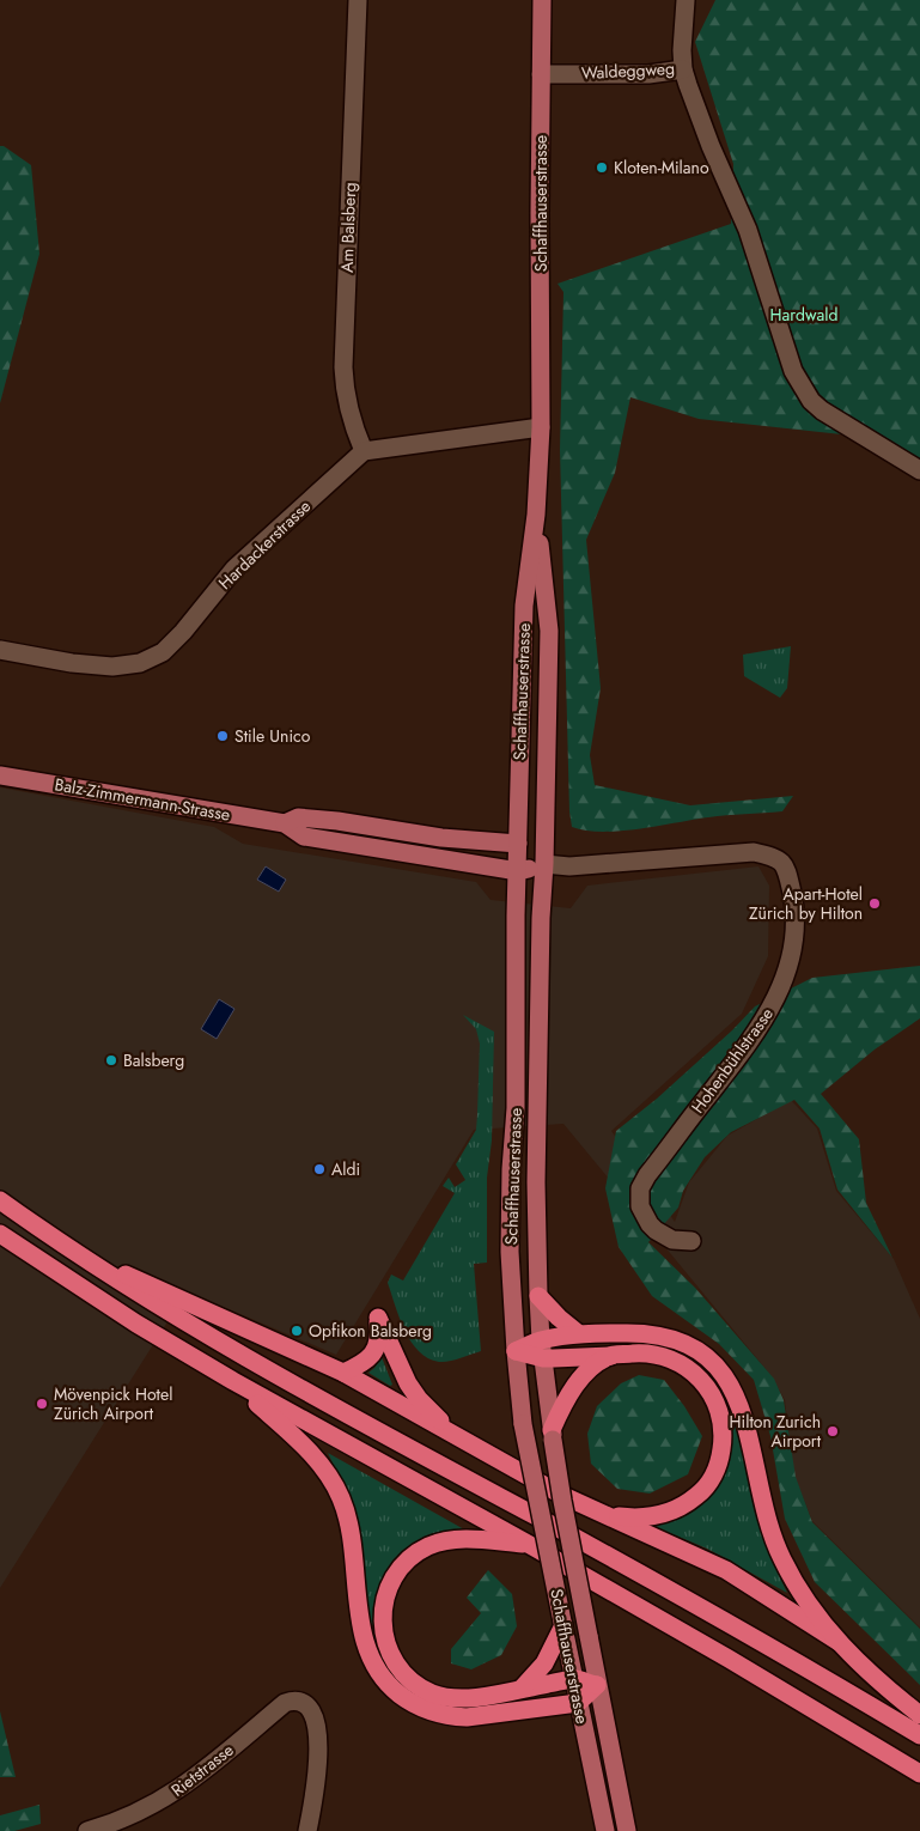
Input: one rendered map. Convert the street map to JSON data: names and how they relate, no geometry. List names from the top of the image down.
{
  "streets": {
    "main road": ["Schaffhauserstrasse", "Balz-Zimmermann-Strasse"],
    "street": [
      "Waldeggweg",
      "Am Balsberg",
      "Hardackerstrasse",
      "Hohenbühlstrasse",
      "Rietstrasse"
    ]
  },
  "crossings": [
    ["Waldeggweg", "Schaffhauserstrasse"],
    ["Schaffhauserstrasse", "Balz-Zimmermann-Strasse"],
    ["Schaffhauserstrasse", "Hohenbühlstrasse"],
    ["Am Balsberg", "Hardackerstrasse"]
  ],
  "parks": ["Hardwald"],
  "places": [
    "Kloten-Milano",
    "Stile Unico",
    "Apart-Hotel Zürich by Hilton",
    "Balsberg",
    "Aldi",
    "Opfikon Balsberg",
    "Mövenpick Hotel Zürich Airport",
    "Hilton Zurich Airport"
  ]
}
